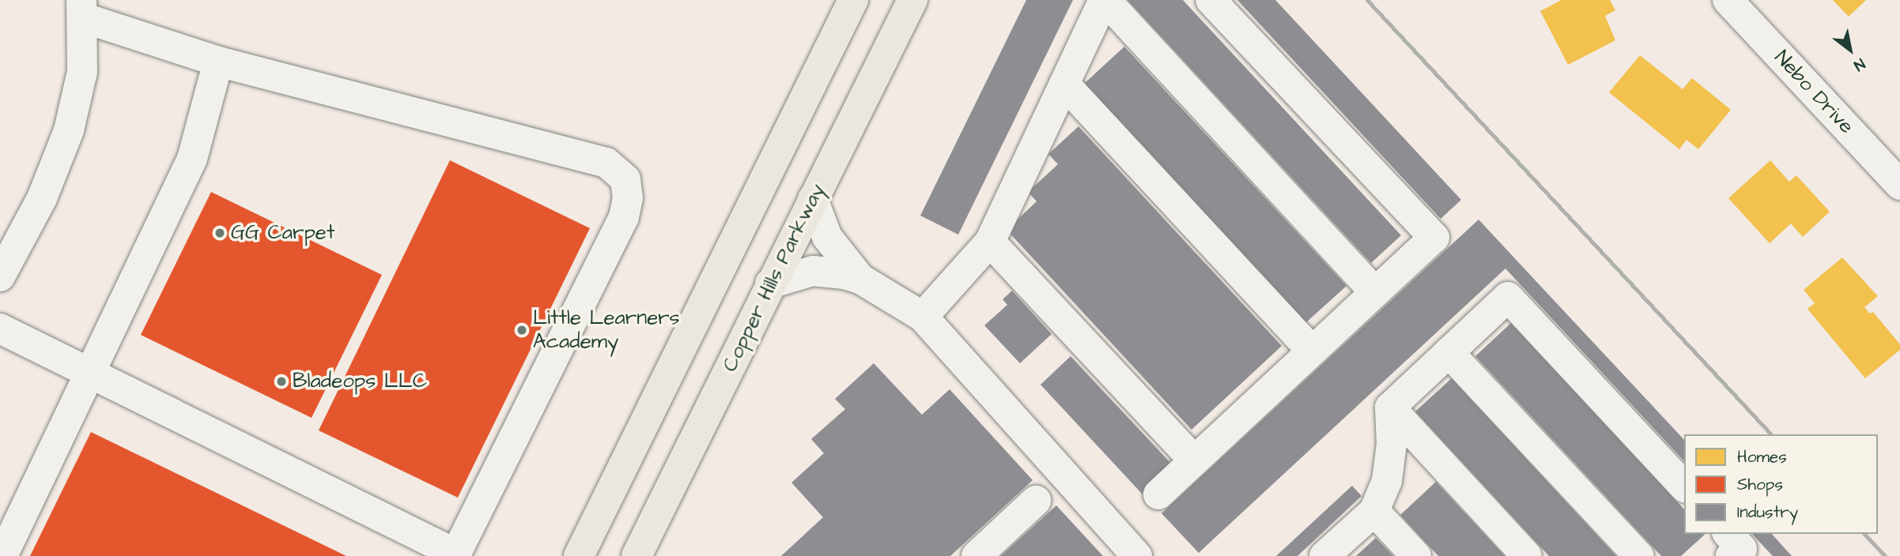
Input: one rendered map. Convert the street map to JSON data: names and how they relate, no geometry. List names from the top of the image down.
{
  "streets": {
    "main road": ["Copper Hills Parkway"],
    "street": ["Nebo Drive"]
  },
  "places": ["GG Carpet", "Little Learners Academy", "Bladeops LLC"],
  "legend": ["Homes", "Shops", "Industry"],
  "north": "bottom right"
}
